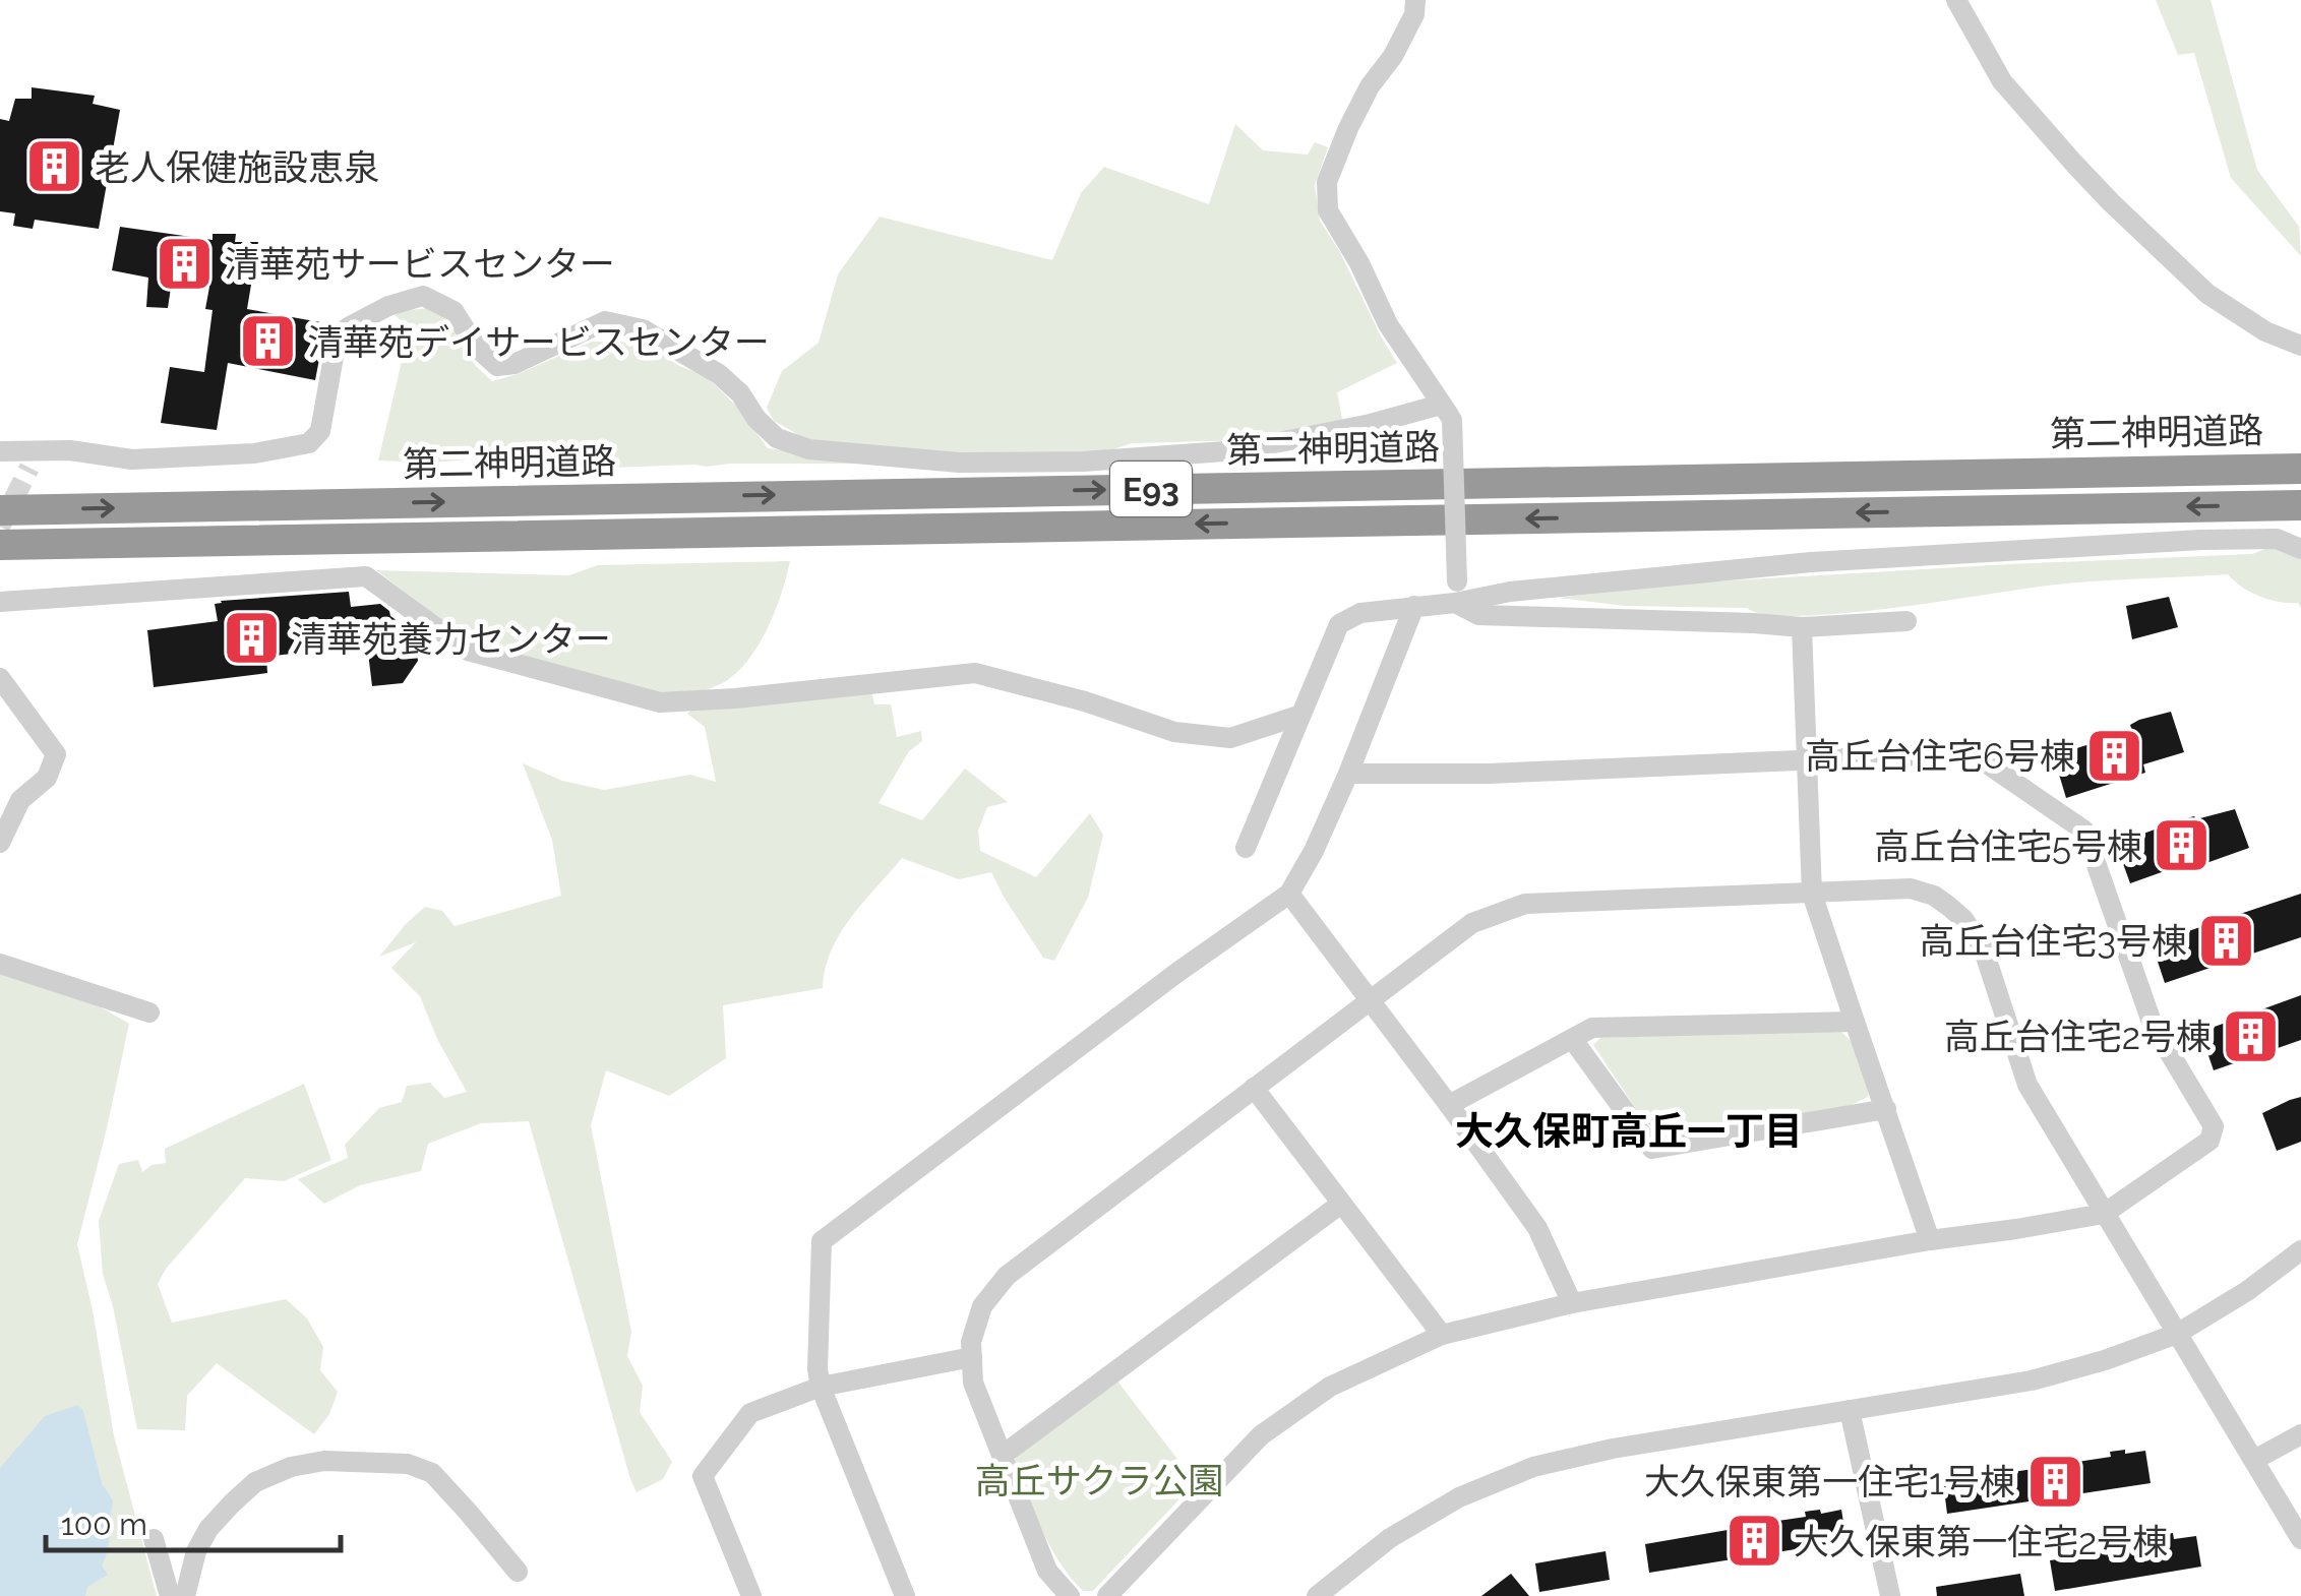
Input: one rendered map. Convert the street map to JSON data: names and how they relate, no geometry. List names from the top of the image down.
{
  "streets": {
    "highway": ["第二神明道路", "E93"]
  },
  "districts": ["大久保町高丘一丁目"],
  "parks": ["高丘サクラ公園"],
  "places": {
    "building": [
      "老人保健施設恵泉",
      "清華苑サービスセンター",
      "清華苑デイサービスセンター",
      "清華苑養力センター",
      "高丘台住宅6号棟",
      "高丘台住宅5号棟",
      "高丘台住宅3号棟",
      "高丘台住宅2号棟",
      "大久保東第一住宅1号棟",
      "大久保東第一住宅2号棟"
    ]
  },
  "scale_bar": "100 m"
}
